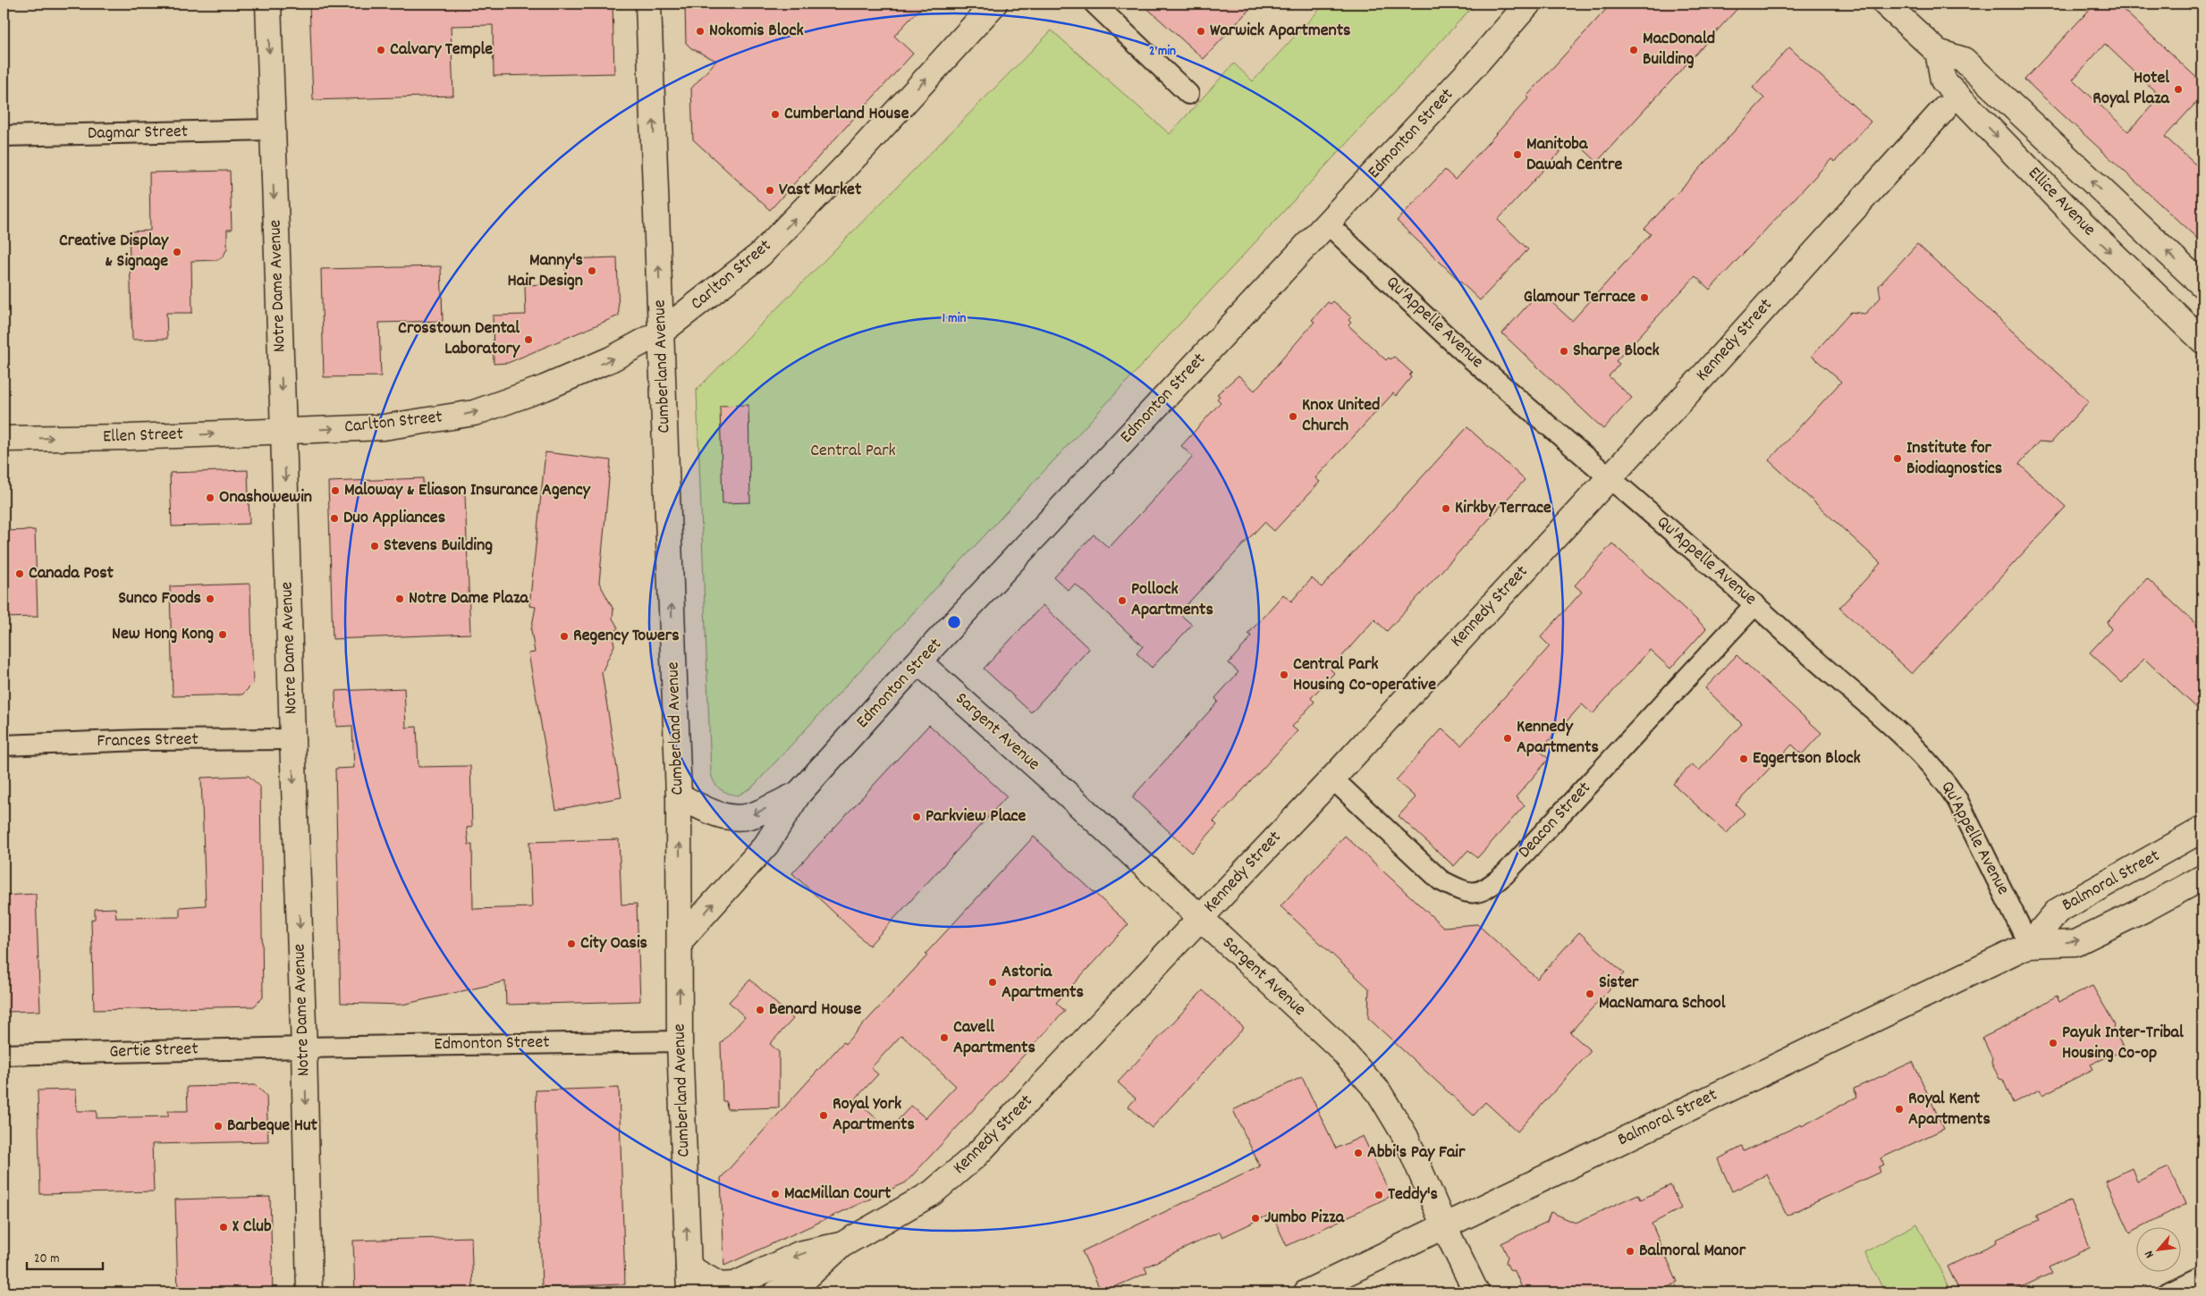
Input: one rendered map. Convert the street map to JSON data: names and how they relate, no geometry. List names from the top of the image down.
{
  "streets": {
    "main road": [
      "Edmonton Street",
      "Ellice Avenue",
      "Carlton Street",
      "Notre Dame Avenue",
      "Kennedy Street",
      "Cumberland Avenue",
      "Ellen Street",
      "Sargent Avenue",
      "Balmoral Street"
    ],
    "street": [
      "Dagmar Street",
      "Qu'Appelle Avenue",
      "Frances Street",
      "Deacon Street",
      "Gertie Street"
    ]
  },
  "crossings": [
    ["Dagmar Street", "Notre Dame Avenue"],
    ["Edmonton Street", "Notre Dame Avenue"],
    ["Edmonton Street", "Qu'Appelle Avenue"],
    ["Edmonton Street", "Cumberland Avenue"],
    ["Edmonton Street", "Sargent Avenue"],
    ["Edmonton Street", "Gertie Street"],
    ["Ellice Avenue", "Kennedy Street"],
    ["Carlton Street", "Notre Dame Avenue"],
    ["Carlton Street", "Cumberland Avenue"],
    ["Carlton Street", "Ellen Street"],
    ["Notre Dame Avenue", "Ellen Street"],
    ["Notre Dame Avenue", "Frances Street"],
    ["Notre Dame Avenue", "Gertie Street"],
    ["Qu'Appelle Avenue", "Kennedy Street"],
    ["Qu'Appelle Avenue", "Deacon Street"],
    ["Qu'Appelle Avenue", "Balmoral Street"],
    ["Kennedy Street", "Cumberland Avenue"],
    ["Kennedy Street", "Sargent Avenue"],
    ["Kennedy Street", "Deacon Street"],
    ["Sargent Avenue", "Balmoral Street"]
  ],
  "one_way": [
    "Carlton Street",
    "Notre Dame Avenue",
    "Cumberland Avenue",
    "Ellen Street"
  ],
  "parks": ["Central Park"],
  "places": [
    "Nokomis Block",
    "Warwick Apartments",
    "Calvary Temple",
    "MacDonald Building",
    "Hotel Royal Plaza",
    "Cumberland House",
    "Manitoba Dawah Centre",
    "Vast Market",
    "Creative Display & Signage",
    "Manny's Hair Design",
    "Glamour Terrace",
    "Crosstown Dental Laboratory",
    "Sharpe Block",
    "Knox United Church",
    "Institute for Biodiagnostics",
    "Maloway & Eliason Insurance Agency",
    "Onashowewin",
    "Kirkby Terrace",
    "Duo Appliances",
    "Stevens Building",
    "Canada Post",
    "Sunco Foods",
    "Notre Dame Plaza",
    "Pollock Apartments",
    "New Hong Kong",
    "Regency Towers",
    "Central Park Housing Co-operative",
    "Kennedy Apartments",
    "Eggertson Block",
    "Parkview Place",
    "City Oasis",
    "Astoria Apartments",
    "Sister MacNamara School",
    "Benard House",
    "Cavell Apartments",
    "Payuk Inter-Tribal Housing Co-op",
    "Royal Kent Apartments",
    "Royal York Apartments",
    "Barbeque Hut",
    "Abbi's Pay Fair",
    "MacMillan Court",
    "Teddy's",
    "Jumbo Pizza",
    "X Club",
    "Balmoral Manor"
  ],
  "scale_bar": "20 m",
  "north": "bottom left",
  "rings": ["2 min", "1 min"]
}
